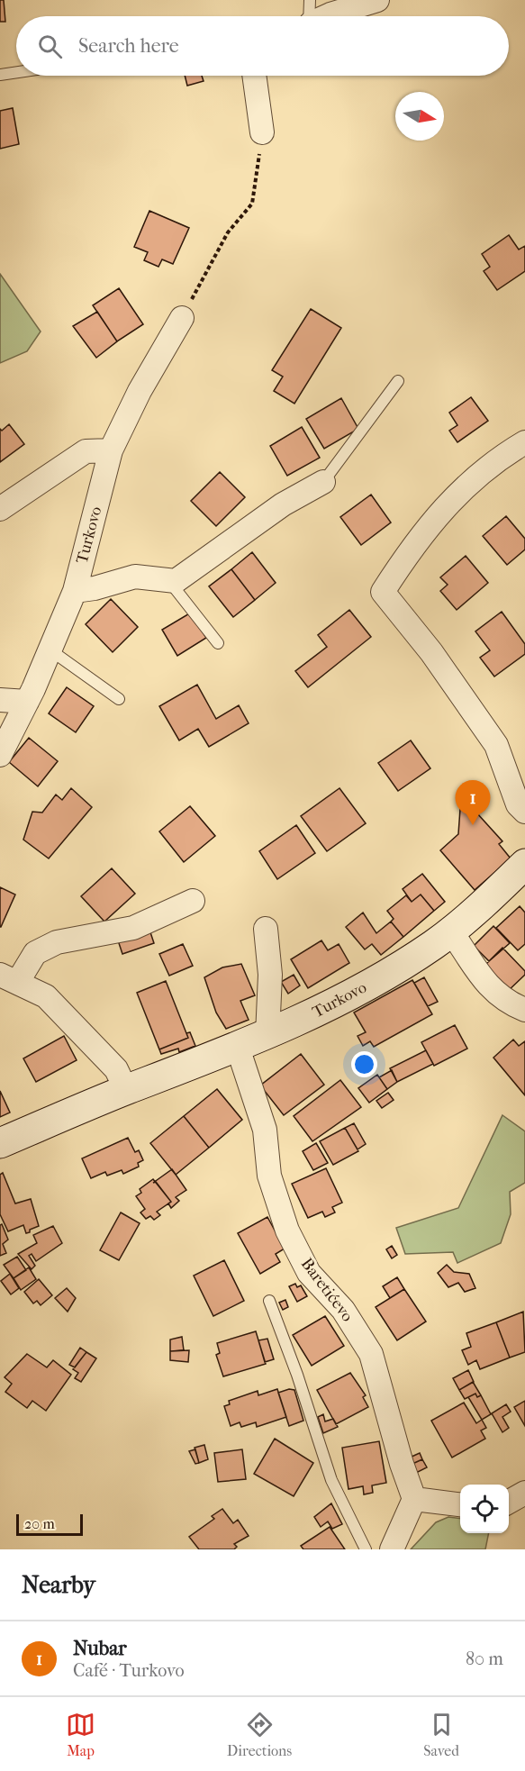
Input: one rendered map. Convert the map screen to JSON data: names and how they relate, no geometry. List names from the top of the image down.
{
  "streets": {
    "main road": ["Turkovo"],
    "street": ["Baretićevo"]
  },
  "crossings": [
    ["Turkovo", "Baretićevo"]
  ],
  "scale_bar": "20 m",
  "north": "right",
  "page": {
    "search": "Search here",
    "pins": "1",
    "scale": "20 m",
    "heading": "Nearby",
    "list": [
      {
        "mark": "1",
        "name": "Nubar",
        "note": "Café · Turkovo",
        "value": "80 m"
      }
    ],
    "nav": ["Map", "Directions", "Saved"]
  }
}
